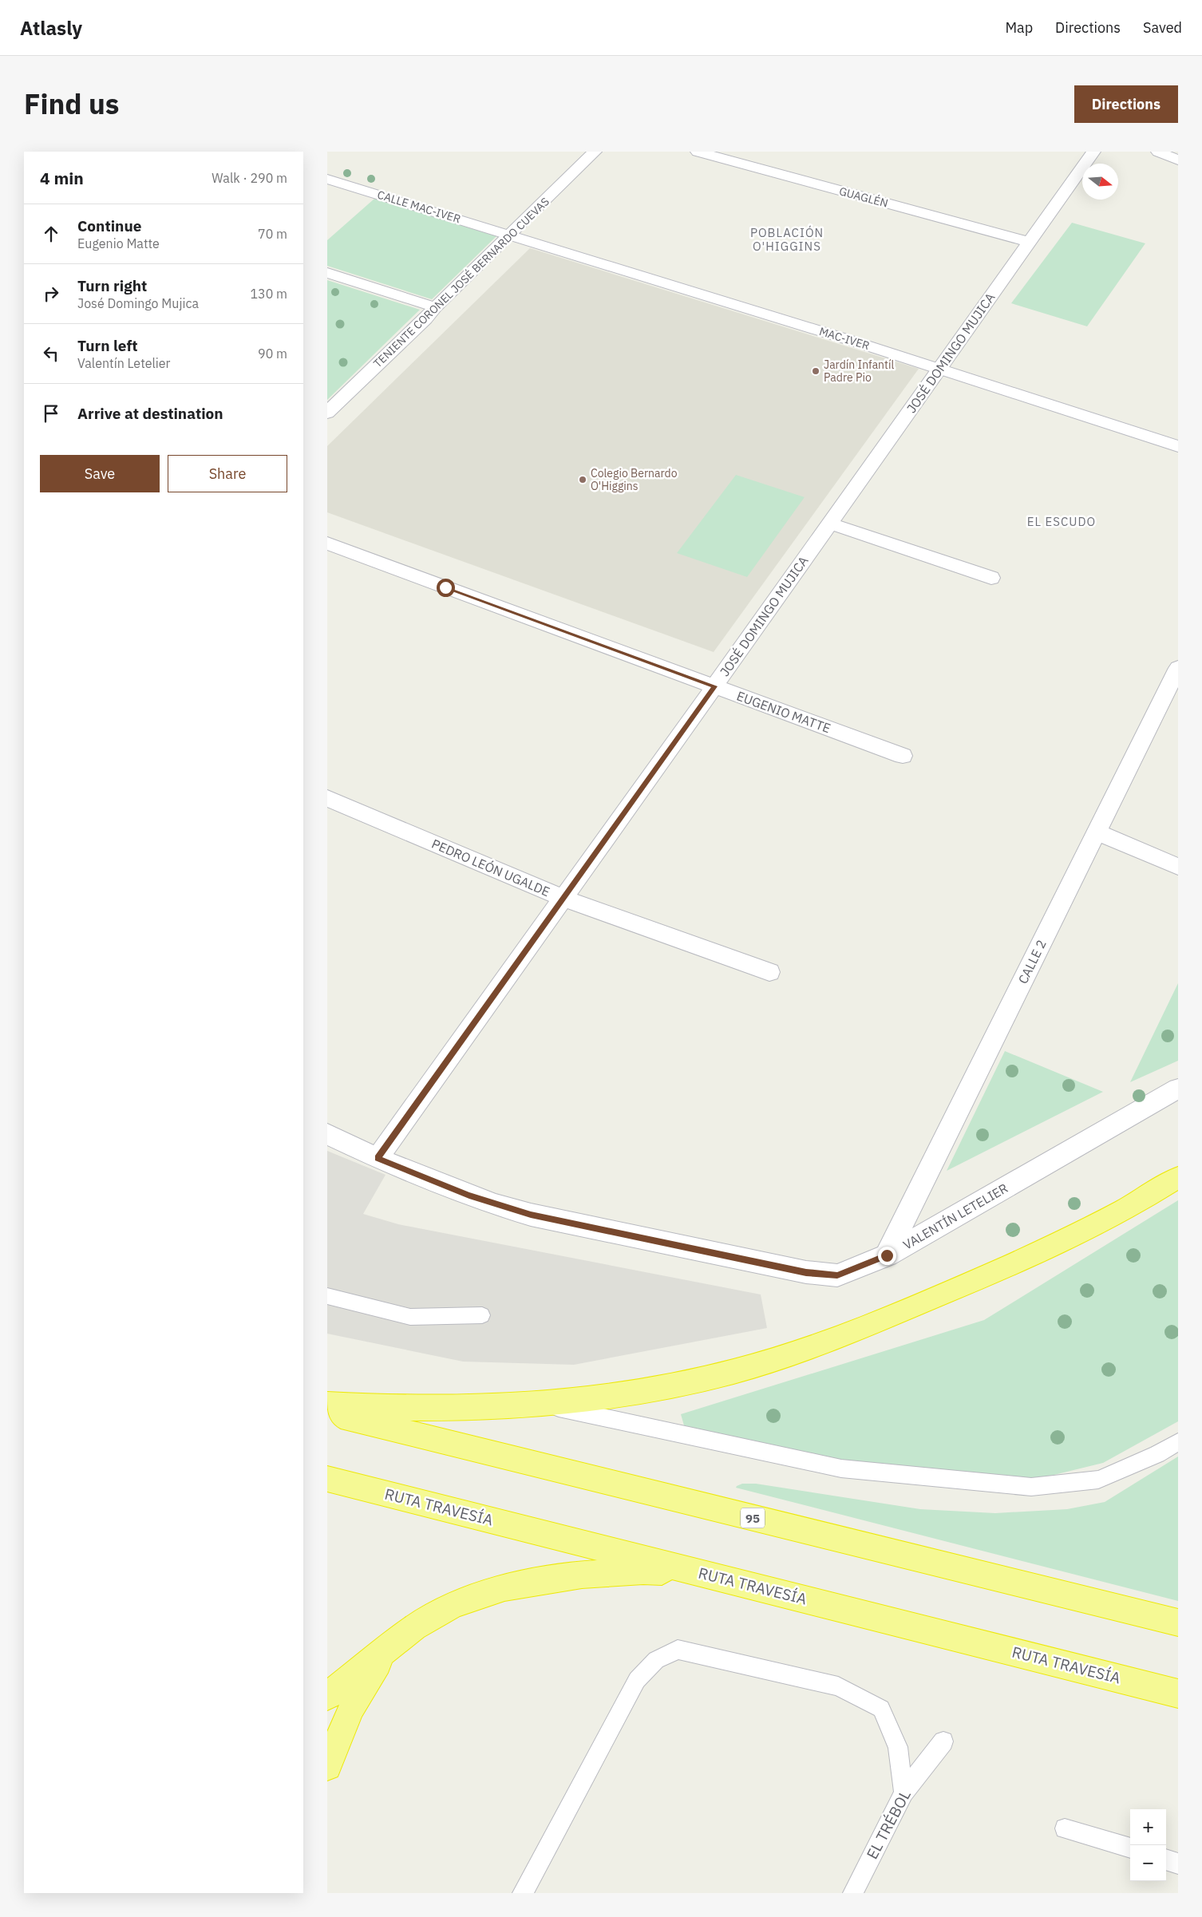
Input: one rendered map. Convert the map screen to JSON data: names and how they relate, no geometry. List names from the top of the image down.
{
  "streets": {
    "highway": ["RUTA TRAVESÍA", "95"],
    "street": [
      "GUAGLÉN",
      "CALLE MAC-IVER",
      "TENIENTE CORONEL JOSÉ BERNARDO CUEVAS",
      "MAC-IVER",
      "JOSÉ DOMINGO MUJICA",
      "EUGENIO MATTE",
      "PEDRO LEÓN UGALDE",
      "CALLE 2",
      "VALENTÍN LETELIER"
    ],
    "lane": ["EL TRÉBOL"]
  },
  "crossings": [
    ["GUAGLÉN", "JOSÉ DOMINGO MUJICA"],
    ["CALLE MAC-IVER", "TENIENTE CORONEL JOSÉ BERNARDO CUEVAS"],
    ["CALLE MAC-IVER", "MAC-IVER"],
    ["TENIENTE CORONEL JOSÉ BERNARDO CUEVAS", "MAC-IVER"],
    ["MAC-IVER", "JOSÉ DOMINGO MUJICA"],
    ["JOSÉ DOMINGO MUJICA", "EUGENIO MATTE"],
    ["JOSÉ DOMINGO MUJICA", "PEDRO LEÓN UGALDE"],
    ["JOSÉ DOMINGO MUJICA", "VALENTÍN LETELIER"],
    ["CALLE 2", "VALENTÍN LETELIER"]
  ],
  "districts": ["POBLACIÓN O'HIGGINS", "EL ESCUDO"],
  "places": ["Jardín Infantíl Padre Pio", "Colegio Bernardo O'Higgins"],
  "north": "right",
  "page": {
    "header": "Atlasly",
    "nav": ["Map", "Directions", "Saved"],
    "title": "Find us",
    "buttons": [
      "Directions",
      ["Save", "Share"]
    ],
    "heading": ["4 min", "Walk · 290 m"],
    "list": [
      ["Continue", "Eugenio Matte", "70 m"],
      ["Turn right", "José Domingo Mujica", "130 m"],
      ["Turn left", "Valentín Letelier", "90 m"],
      "Arrive at destination"
    ],
    "map_buttons": ["+", "−"]
  }
}
